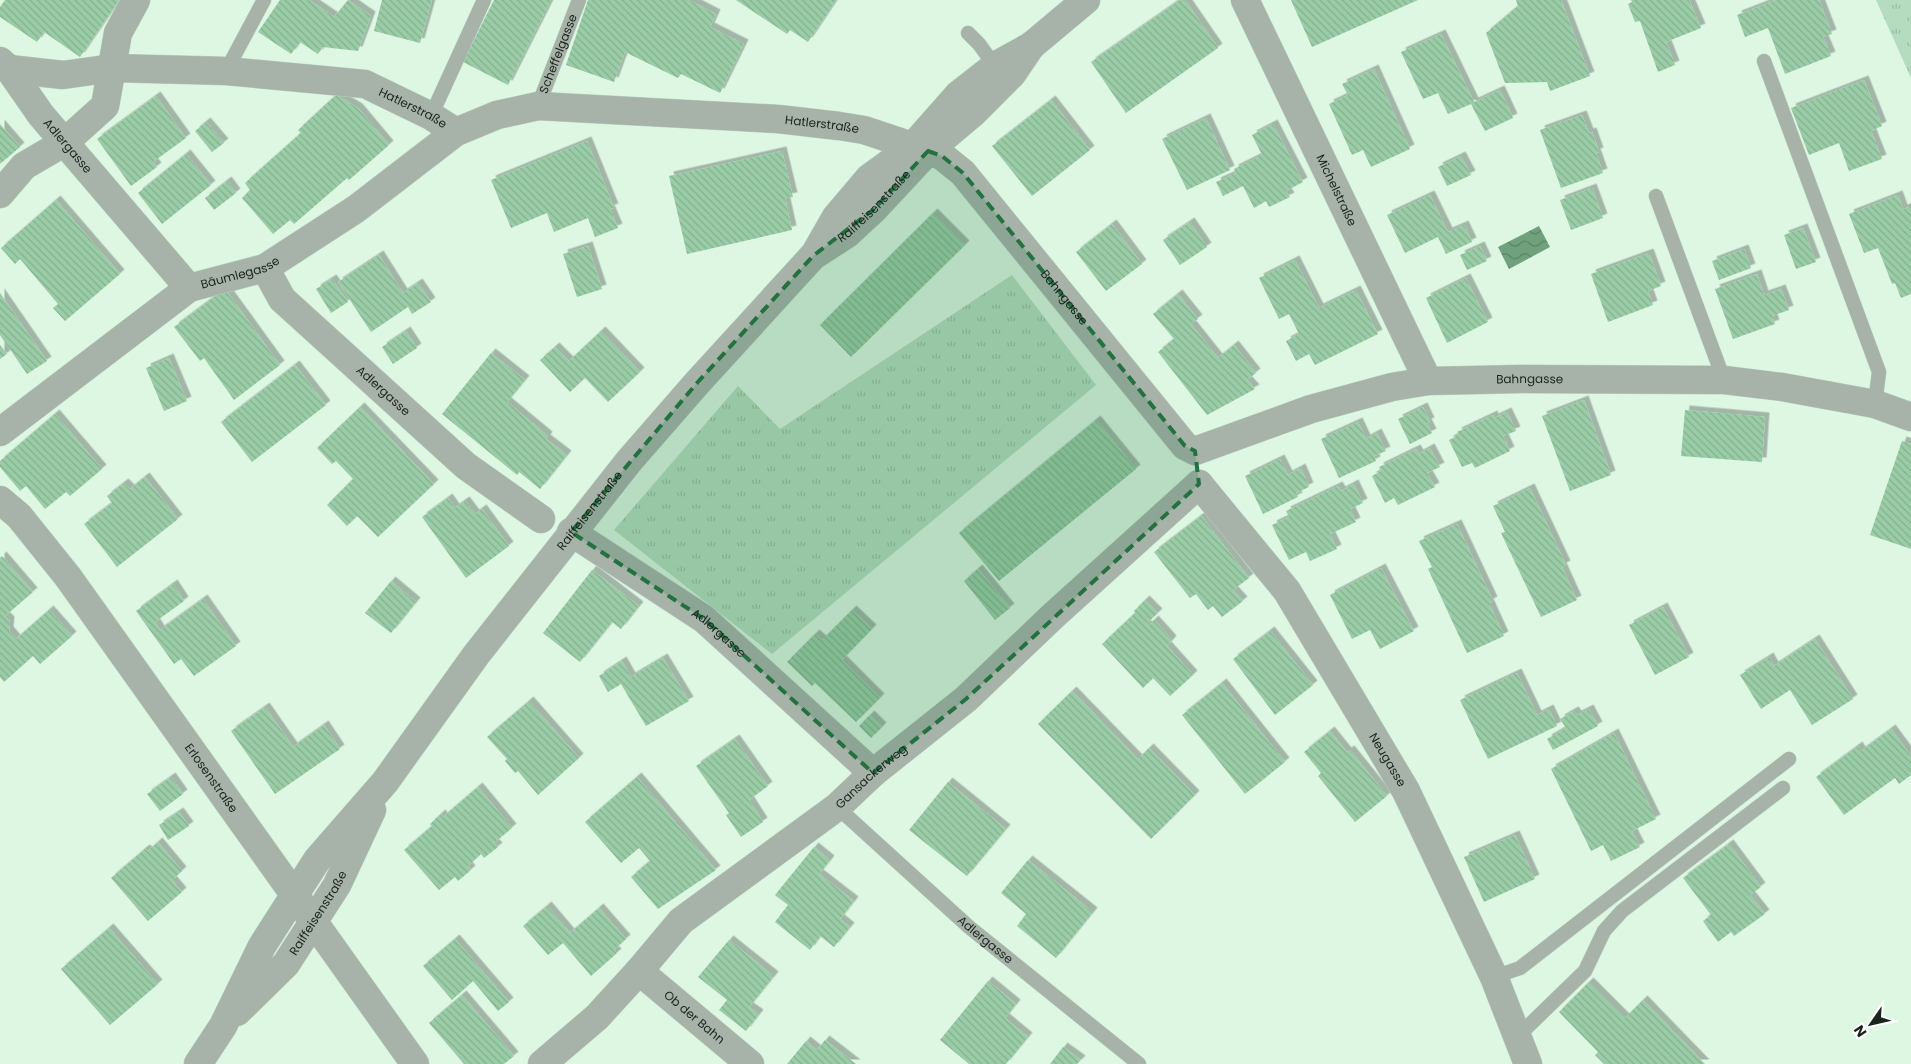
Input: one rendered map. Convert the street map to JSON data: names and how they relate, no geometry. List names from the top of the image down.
{
  "streets": {
    "street": [
      "Hatlerstraße",
      "Adlergasse",
      "Michelstraße",
      "Raiffeisenstraße",
      "Bäumlegasse",
      "Bahngasse",
      "Neugasse",
      "Gansackerweg",
      "Erlosenstraße",
      "Ob der Bahn"
    ],
    "lane": ["Scheffelgasse"]
  },
  "crossings": [
    ["Scheffelgasse", "Hatlerstraße"],
    ["Hatlerstraße", "Adlergasse"],
    ["Hatlerstraße", "Raiffeisenstraße"],
    ["Hatlerstraße", "Bäumlegasse"],
    ["Hatlerstraße", "Bahngasse"],
    ["Adlergasse", "Raiffeisenstraße"],
    ["Adlergasse", "Bäumlegasse"],
    ["Adlergasse", "Gansackerweg"],
    ["Michelstraße", "Bahngasse"],
    ["Raiffeisenstraße", "Bahngasse"],
    ["Raiffeisenstraße", "Erlosenstraße"],
    ["Neugasse", "Gansackerweg"],
    ["Gansackerweg", "Ob der Bahn"]
  ],
  "north": "bottom left"
}
